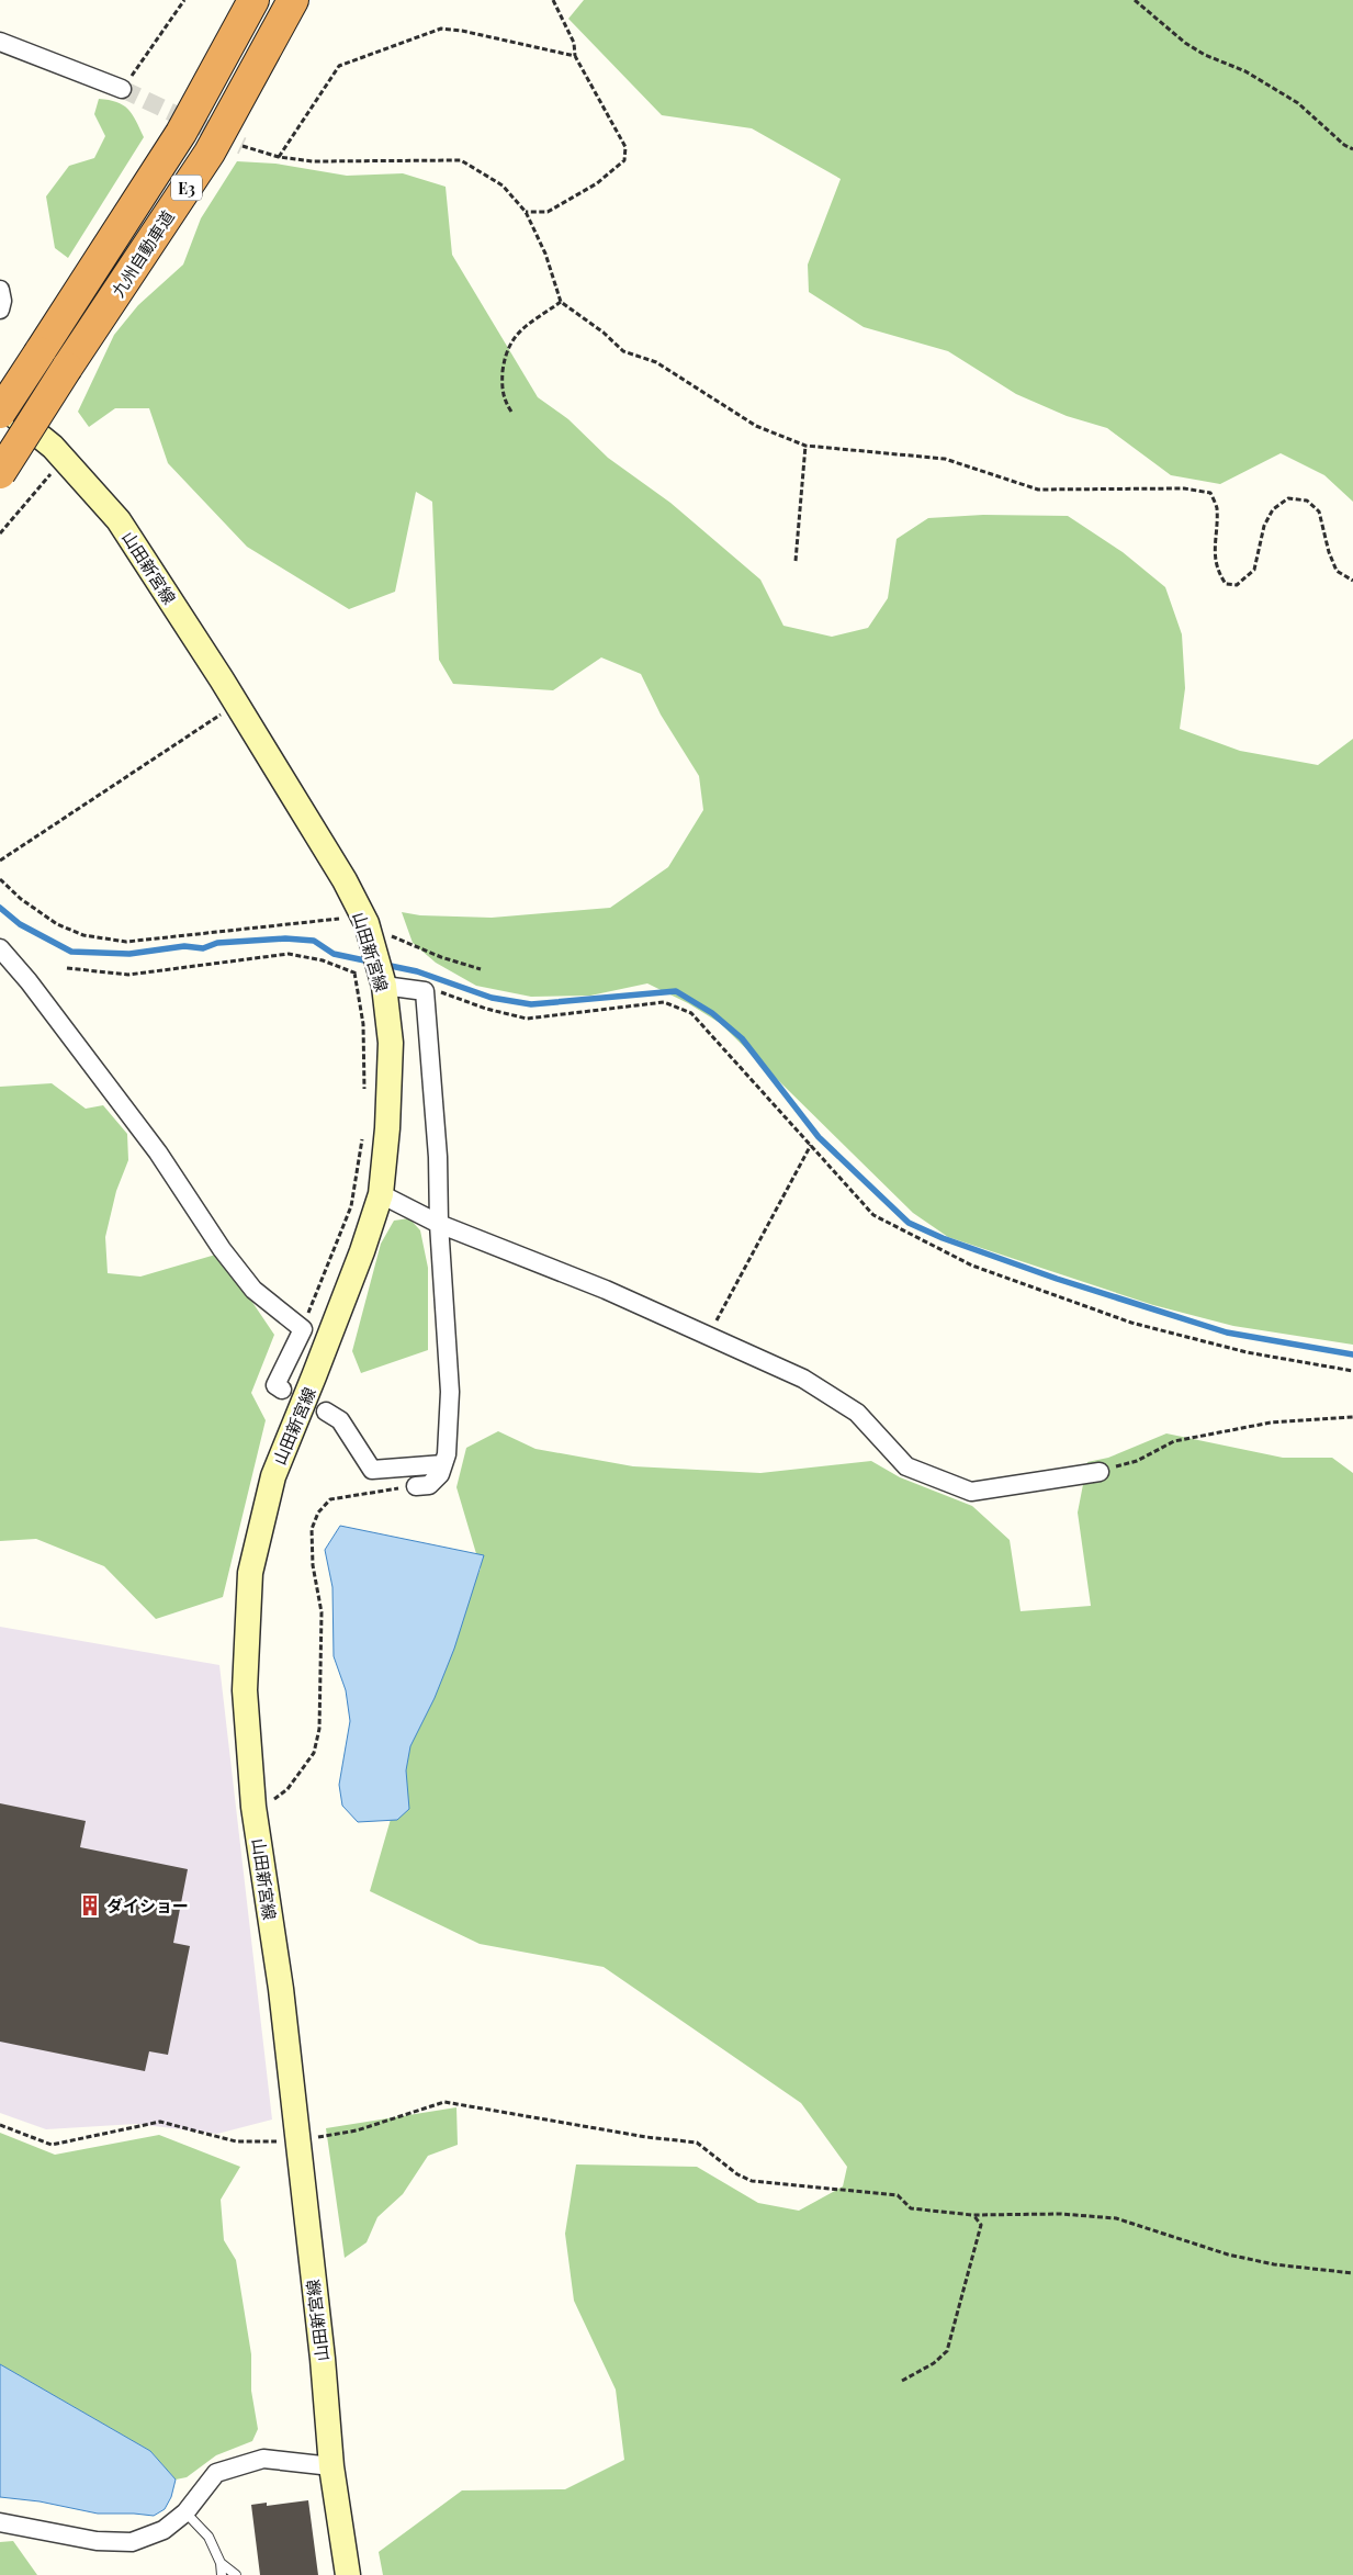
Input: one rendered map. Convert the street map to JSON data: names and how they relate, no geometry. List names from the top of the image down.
{
  "streets": {
    "highway": ["E3", "九州自動車道"],
    "main road": ["山田新宮線"]
  },
  "places": {
    "building": ["ダイショー"]
  }
}
